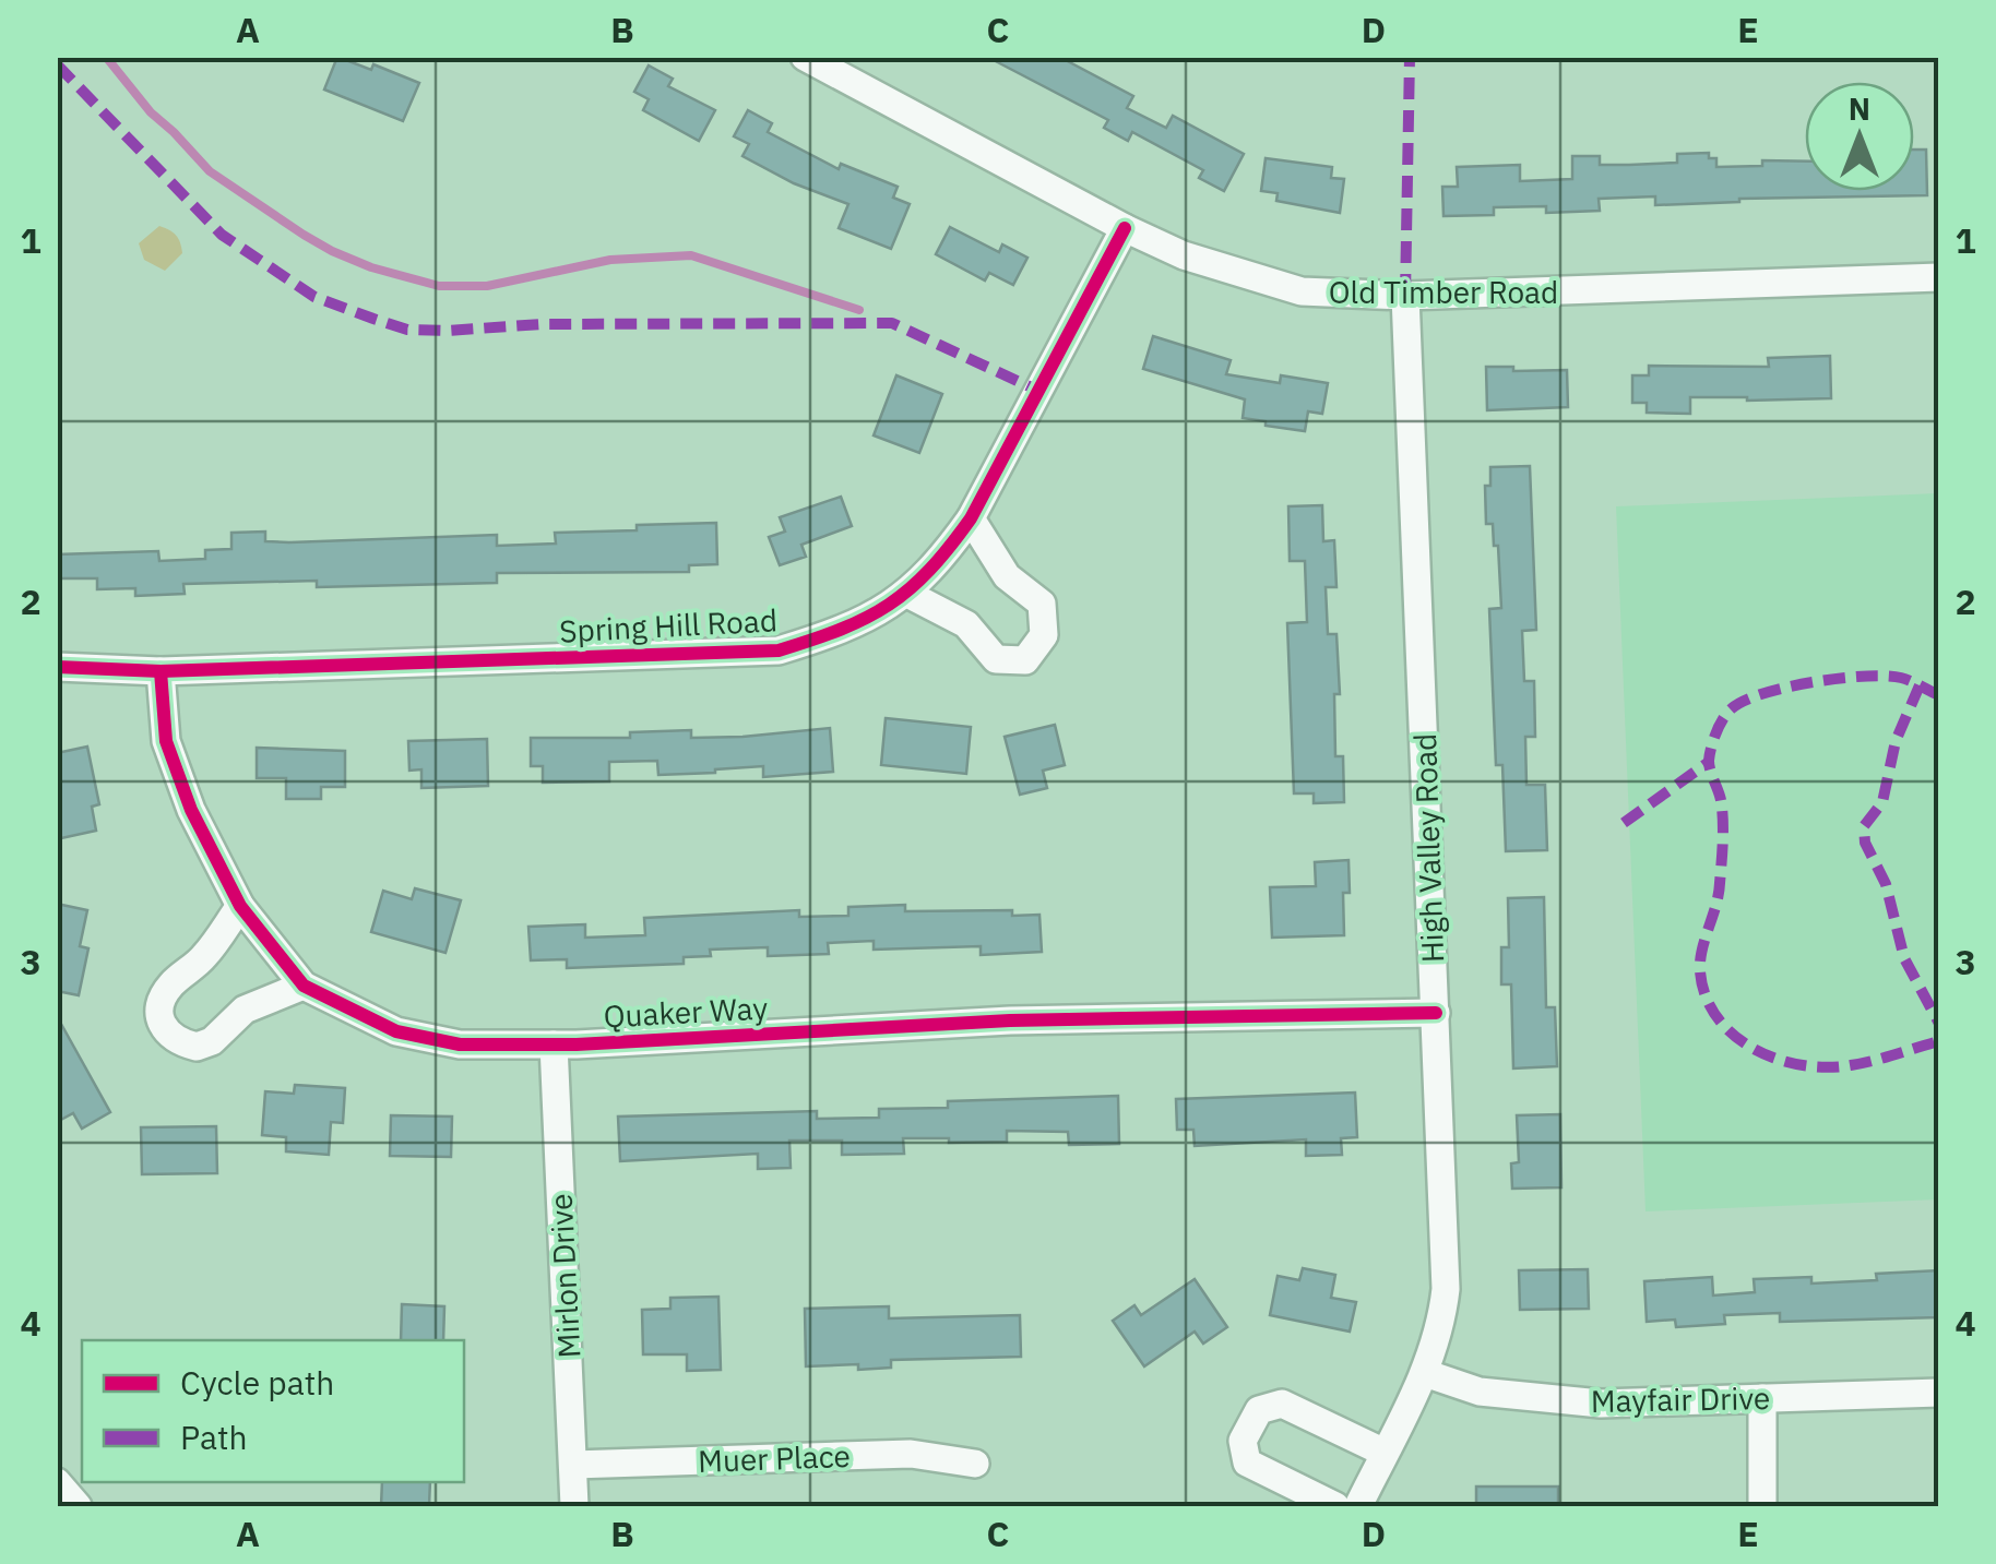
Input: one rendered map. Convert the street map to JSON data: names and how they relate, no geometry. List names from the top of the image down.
{
  "streets": {
    "street": [
      "Old Timber Road",
      "Spring Hill Road",
      "High Valley Road",
      "Quaker Way",
      "Mirlon Drive",
      "Mayfair Drive",
      "Muer Place"
    ]
  },
  "crossings": [
    ["Old Timber Road", "Spring Hill Road"],
    ["Old Timber Road", "High Valley Road"],
    ["Spring Hill Road", "Quaker Way"],
    ["High Valley Road", "Quaker Way"],
    ["High Valley Road", "Mayfair Drive"],
    ["Quaker Way", "Mirlon Drive"],
    ["Mirlon Drive", "Muer Place"]
  ],
  "legend": ["Cycle path", "Path"],
  "north": "top",
  "grid": {
    "columns": [
      "A",
      "B",
      "C",
      "D",
      "E"
    ],
    "rows": [
      "1",
      "2",
      "3",
      "4"
    ]
  }
}
